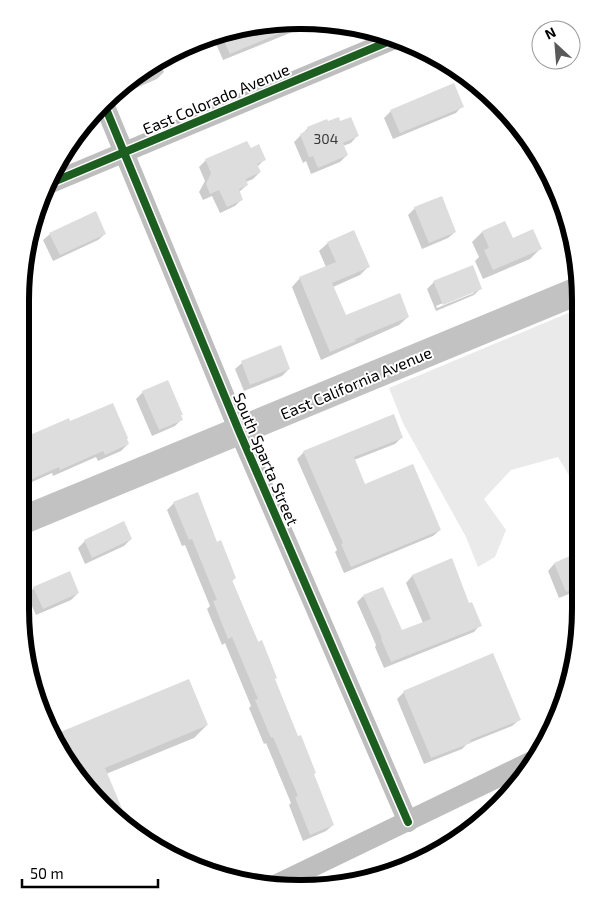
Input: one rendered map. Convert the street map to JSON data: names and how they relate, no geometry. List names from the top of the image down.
{
  "streets": {
    "main road": ["East California Avenue"],
    "street": ["East Colorado Avenue", "South Sparta Street"]
  },
  "crossings": [
    ["East Colorado Avenue", "South Sparta Street"],
    ["East California Avenue", "South Sparta Street"]
  ],
  "house_numbers": ["304"],
  "scale_bar": "50 m",
  "north": "top left"
}
